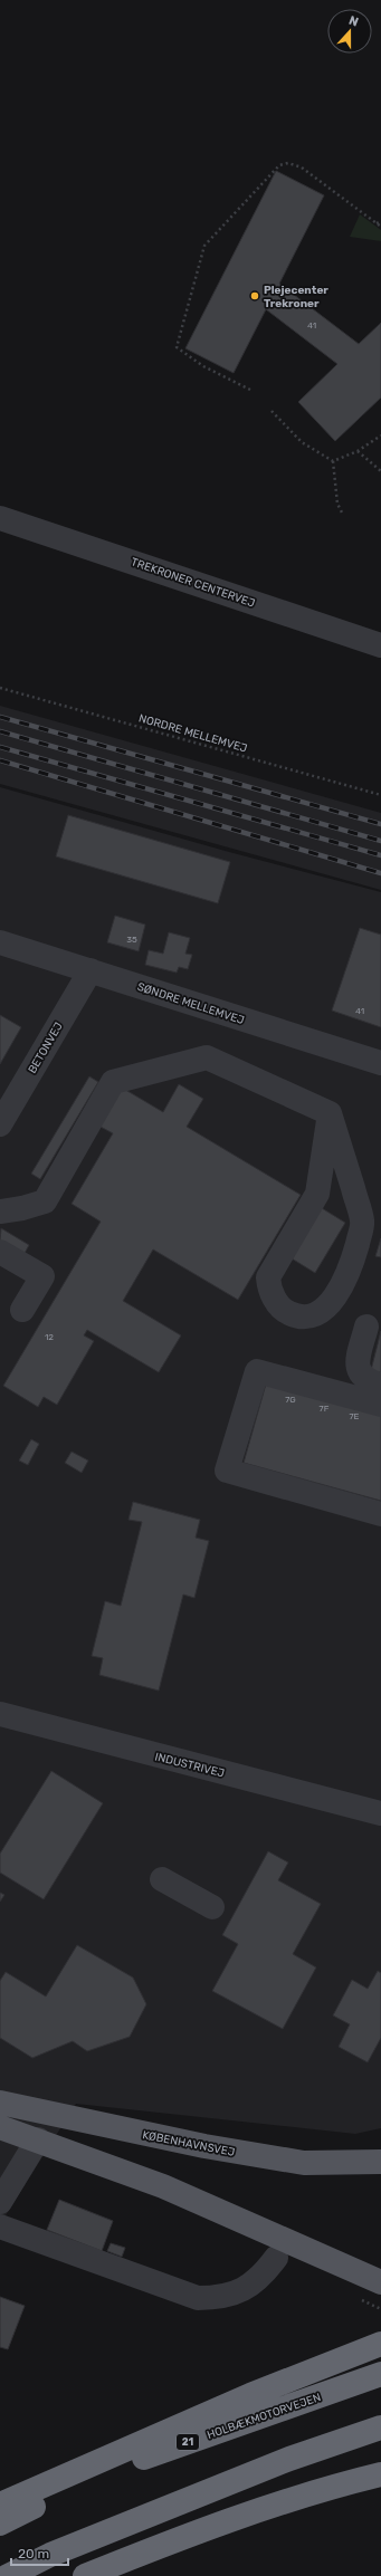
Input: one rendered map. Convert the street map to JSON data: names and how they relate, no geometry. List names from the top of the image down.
{
  "streets": {
    "highway": ["HOLBÆKMOTORVEJEN", "21"],
    "main road": ["KØBENHAVNSVEJ"],
    "street": [
      "TREKRONER CENTERVEJ",
      "SØNDRE MELLEMVEJ",
      "BETONVEJ",
      "INDUSTRIVEJ"
    ],
    "path": ["NORDRE MELLEMVEJ"]
  },
  "crossings": [
    ["SØNDRE MELLEMVEJ", "BETONVEJ"]
  ],
  "places": ["Plejecenter Trekroner"],
  "house_numbers": [
    "41",
    "35",
    "41",
    "12",
    "7G",
    "7F",
    "7E"
  ],
  "scale_bar": "20 m",
  "north": "top"
}
